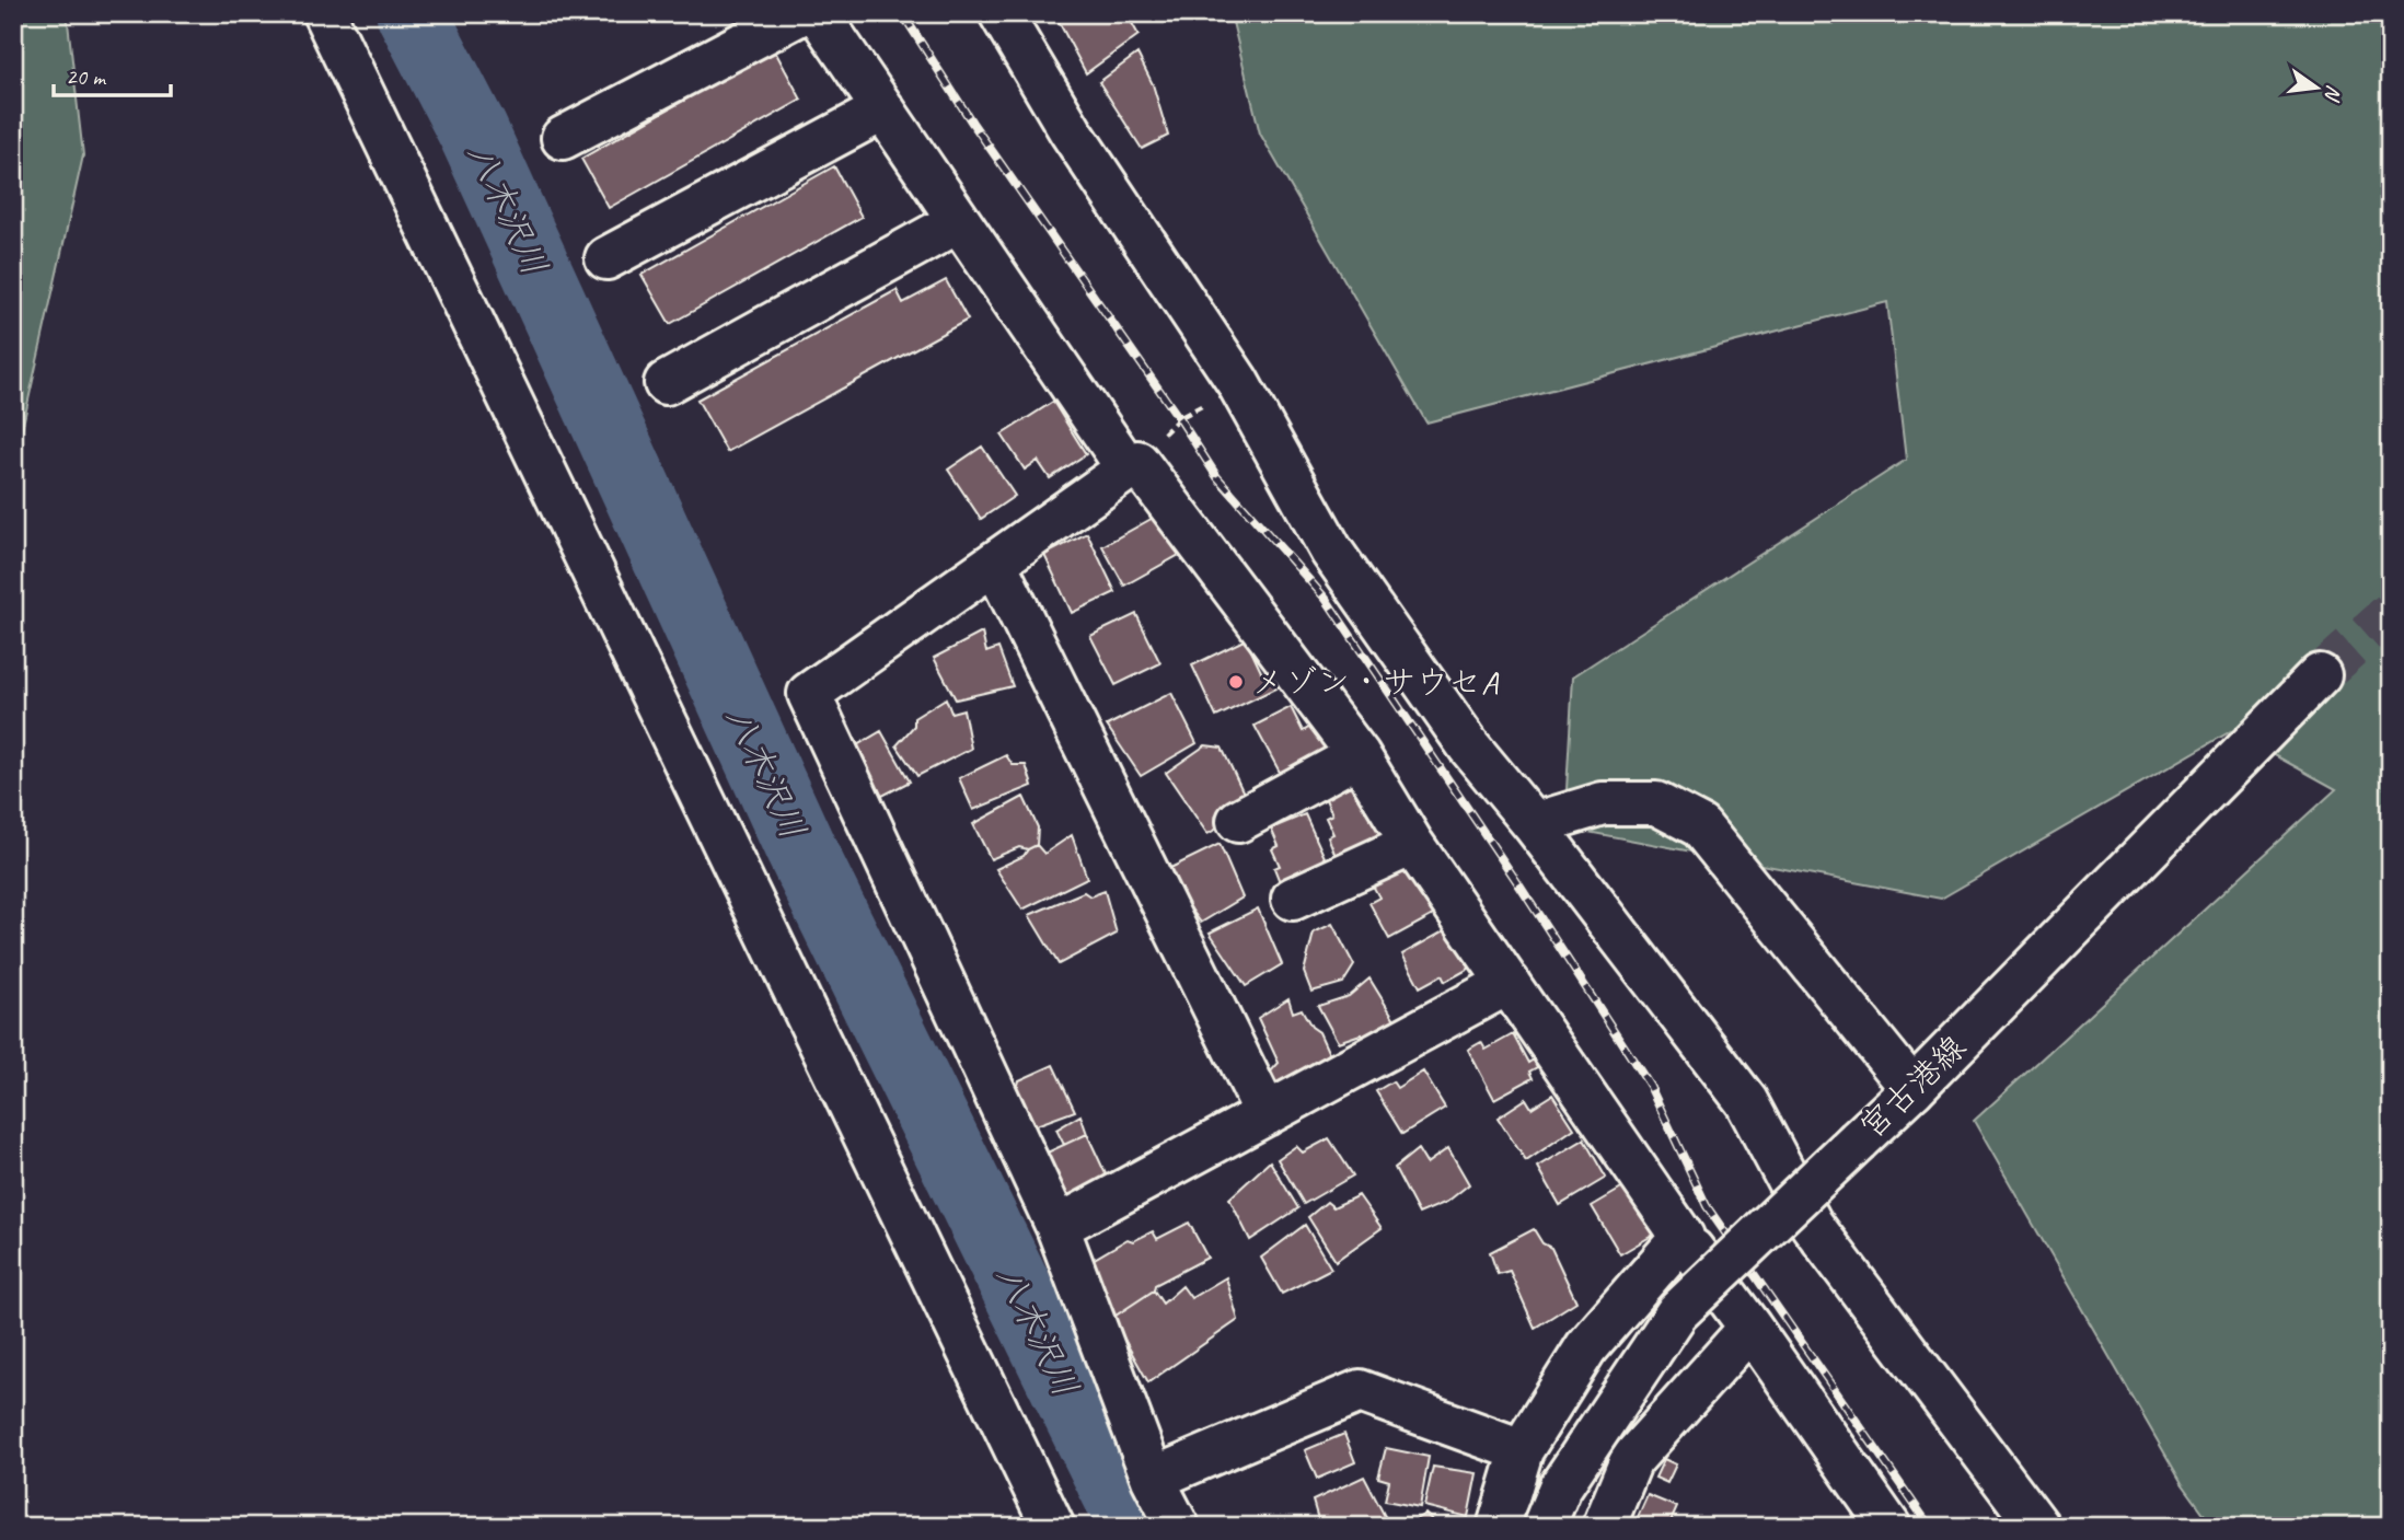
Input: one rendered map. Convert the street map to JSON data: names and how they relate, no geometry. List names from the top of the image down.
{
  "streets": {
    "street": ["宮古港線"]
  },
  "water": ["八木沢川"],
  "places": ["メゾン・サウセA"],
  "scale_bar": "20 m",
  "north": "right"
}
